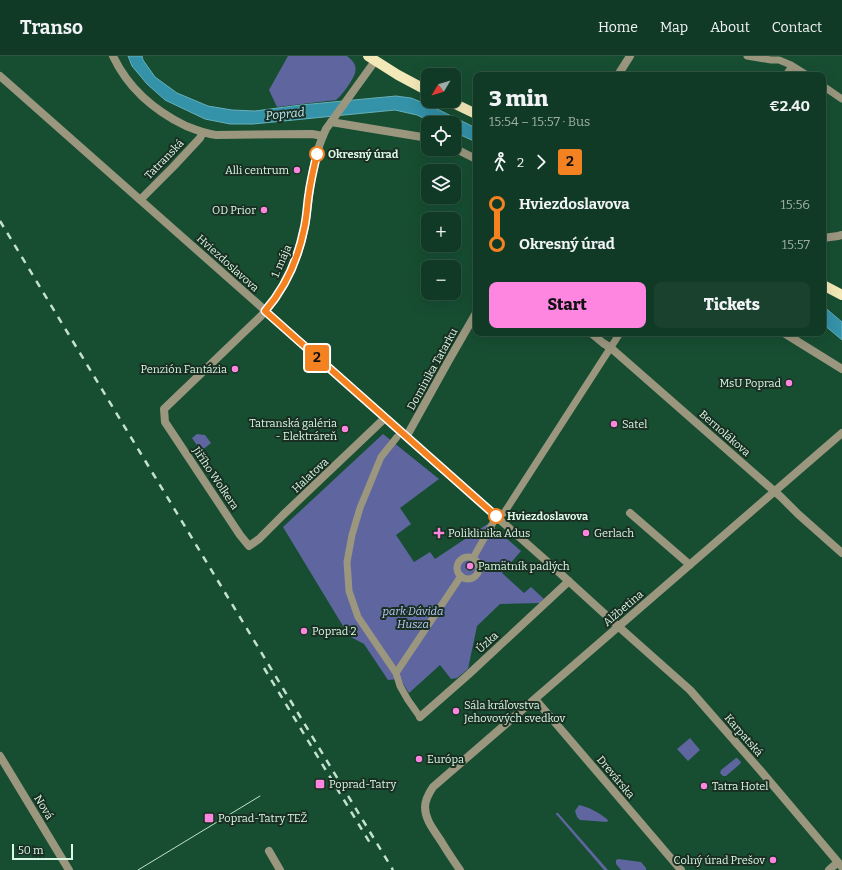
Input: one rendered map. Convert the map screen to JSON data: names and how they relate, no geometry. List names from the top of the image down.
{
  "streets": {
    "street": [
      "Tatranská",
      "1. mája",
      "Hviezdoslavova",
      "Dominika Tatarku",
      "Bernolákova",
      "Halatova",
      "Jiřího Wolkera",
      "Alžbetina",
      "Úzka",
      "Karpatská",
      "Drevárska",
      "Nová"
    ]
  },
  "crossings": [
    ["Tatranská", "Hviezdoslavova"],
    ["1. mája", "Hviezdoslavova"],
    ["1. mája", "Jiřího Wolkera"],
    ["Hviezdoslavova", "Dominika Tatarku"],
    ["Hviezdoslavova", "Halatova"],
    ["Hviezdoslavova", "Alžbetina"],
    ["Hviezdoslavova", "Úzka"],
    ["Hviezdoslavova", "Karpatská"],
    ["Bernolákova", "Alžbetina"],
    ["Halatova", "Jiřího Wolkera"],
    ["Alžbetina", "Karpatská"],
    ["Alžbetina", "Drevárska"]
  ],
  "water": ["Poprad"],
  "parks": ["park Dávida Husza"],
  "places": {
    "other": [
      "Okresný úrad",
      "Alli centrum",
      "OD Prior",
      "Penzión Fantázia",
      "MsU Poprad",
      "Satel",
      "Tatranská galéria - Elektráreň",
      "Hviezdoslavova",
      "Gerlach",
      "Pamätník padlých",
      "Poprad 2",
      "Sála kráľovstva Jehovových svedkov",
      "Európa",
      "Tatra Hotel",
      "Colný úrad Prešov"
    ],
    "health": ["Poliklinika Adus"],
    "transit": ["Poprad-Tatry", "Poprad-Tatry TEŽ"]
  },
  "lines": ["bus line 2"],
  "scale_bar": "50 m",
  "north": "bottom left",
  "page": {
    "header": "Transo",
    "nav": [
      "Home",
      "Map",
      "About",
      "Contact"
    ],
    "on_map": "2",
    "map_buttons": ["+", "−"],
    "heading": ["3 min", "15:54 – 15:57 · Bus", "€2.40"],
    "legs": ["2", "2"],
    "list": [
      {
        "name": "Hviezdoslavova",
        "value": "15:56"
      },
      {
        "name": "Okresný úrad",
        "value": "15:57"
      }
    ],
    "buttons": ["Start", "Tickets"],
    "scale": "50 m"
  }
}
